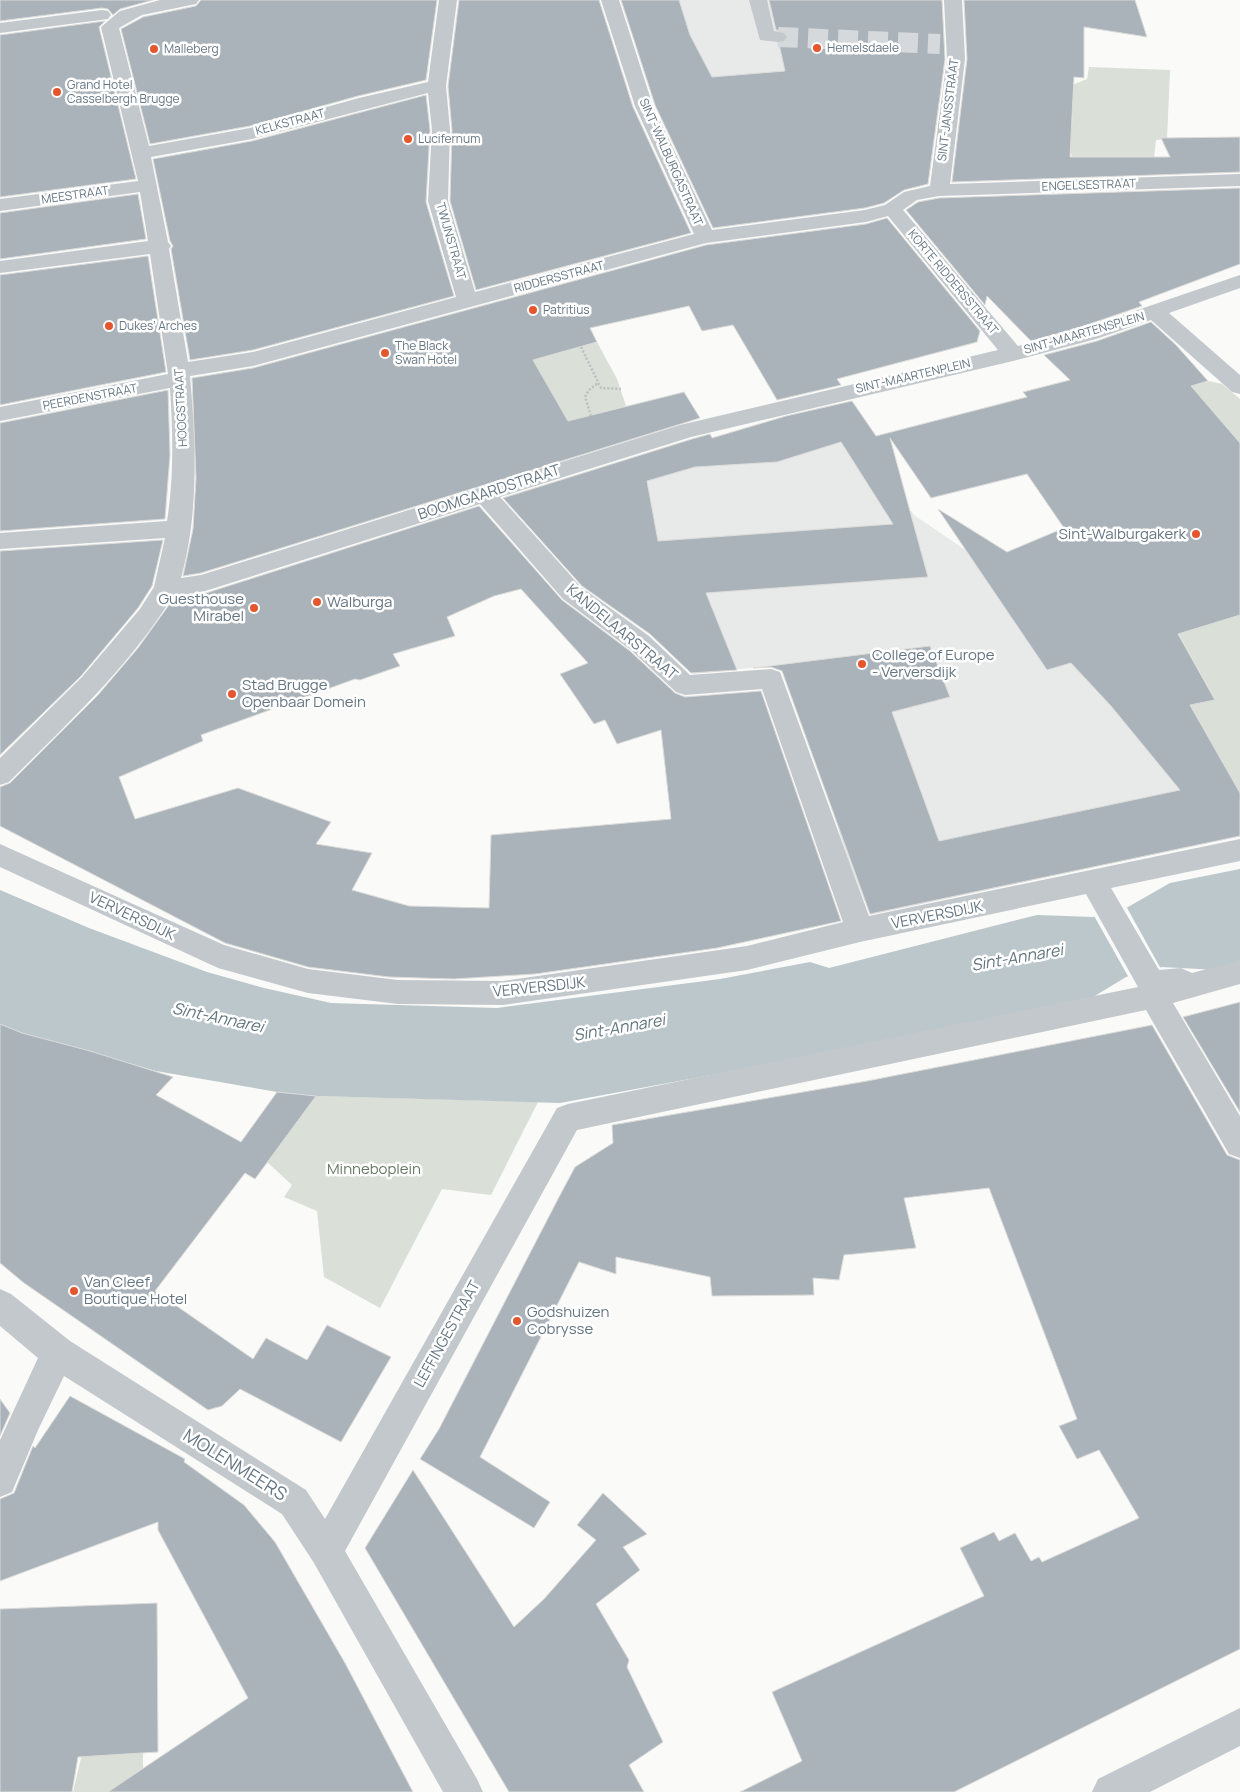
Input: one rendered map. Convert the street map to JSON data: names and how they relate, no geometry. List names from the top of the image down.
{
  "streets": {
    "street": [
      "SINT-JANSSTRAAT",
      "KELKSTRAAT",
      "SINT-WALBURGASTRAAT",
      "ENGELSESTRAAT",
      "MEESTRAAT",
      "TWIJNSTRAAT",
      "RIDDERSSTRAAT",
      "KORTE RIDDERSSTRAAT",
      "SINT-MAARTENSPLEIN",
      "SINT-MAARTENPLEIN",
      "PEERDENSTRAAT",
      "HOOGSTRAAT",
      "BOOMGAARDSTRAAT",
      "KANDELAARSTRAAT",
      "VERVERSDIJK",
      "LEFFINGESTRAAT",
      "MOLENMEERS"
    ]
  },
  "crossings": [
    ["SINT-JANSSTRAAT", "ENGELSESTRAAT"],
    ["SINT-JANSSTRAAT", "RIDDERSSTRAAT"],
    ["KELKSTRAAT", "TWIJNSTRAAT"],
    ["KELKSTRAAT", "HOOGSTRAAT"],
    ["SINT-WALBURGASTRAAT", "RIDDERSSTRAAT"],
    ["ENGELSESTRAAT", "RIDDERSSTRAAT"],
    ["MEESTRAAT", "HOOGSTRAAT"],
    ["TWIJNSTRAAT", "RIDDERSSTRAAT"],
    ["RIDDERSSTRAAT", "KORTE RIDDERSSTRAAT"],
    ["RIDDERSSTRAAT", "PEERDENSTRAAT"],
    ["RIDDERSSTRAAT", "HOOGSTRAAT"],
    ["KORTE RIDDERSSTRAAT", "SINT-MAARTENSPLEIN"],
    ["KORTE RIDDERSSTRAAT", "SINT-MAARTENPLEIN"],
    ["SINT-MAARTENSPLEIN", "SINT-MAARTENPLEIN"],
    ["SINT-MAARTENPLEIN", "BOOMGAARDSTRAAT"],
    ["PEERDENSTRAAT", "HOOGSTRAAT"],
    ["HOOGSTRAAT", "BOOMGAARDSTRAAT"],
    ["BOOMGAARDSTRAAT", "KANDELAARSTRAAT"],
    ["KANDELAARSTRAAT", "VERVERSDIJK"],
    ["LEFFINGESTRAAT", "MOLENMEERS"]
  ],
  "water": ["Sint-Annarei"],
  "parks": ["Minneboplein"],
  "places": [
    "Hemelsdaele",
    "Malleberg",
    "Grand Hotel Casselbergh Brugge",
    "Lucifernum",
    "Patritius",
    "Dukes’ Arches",
    "The Black Swan Hotel",
    "Sint-Walburgakerk",
    "Walburga",
    "Guesthouse Mirabel",
    "College of Europe - Verversdijk",
    "Stad Brugge Openbaar Domein",
    "Van Cleef Boutique Hotel",
    "Godshuizen Cobrysse"
  ]
}
